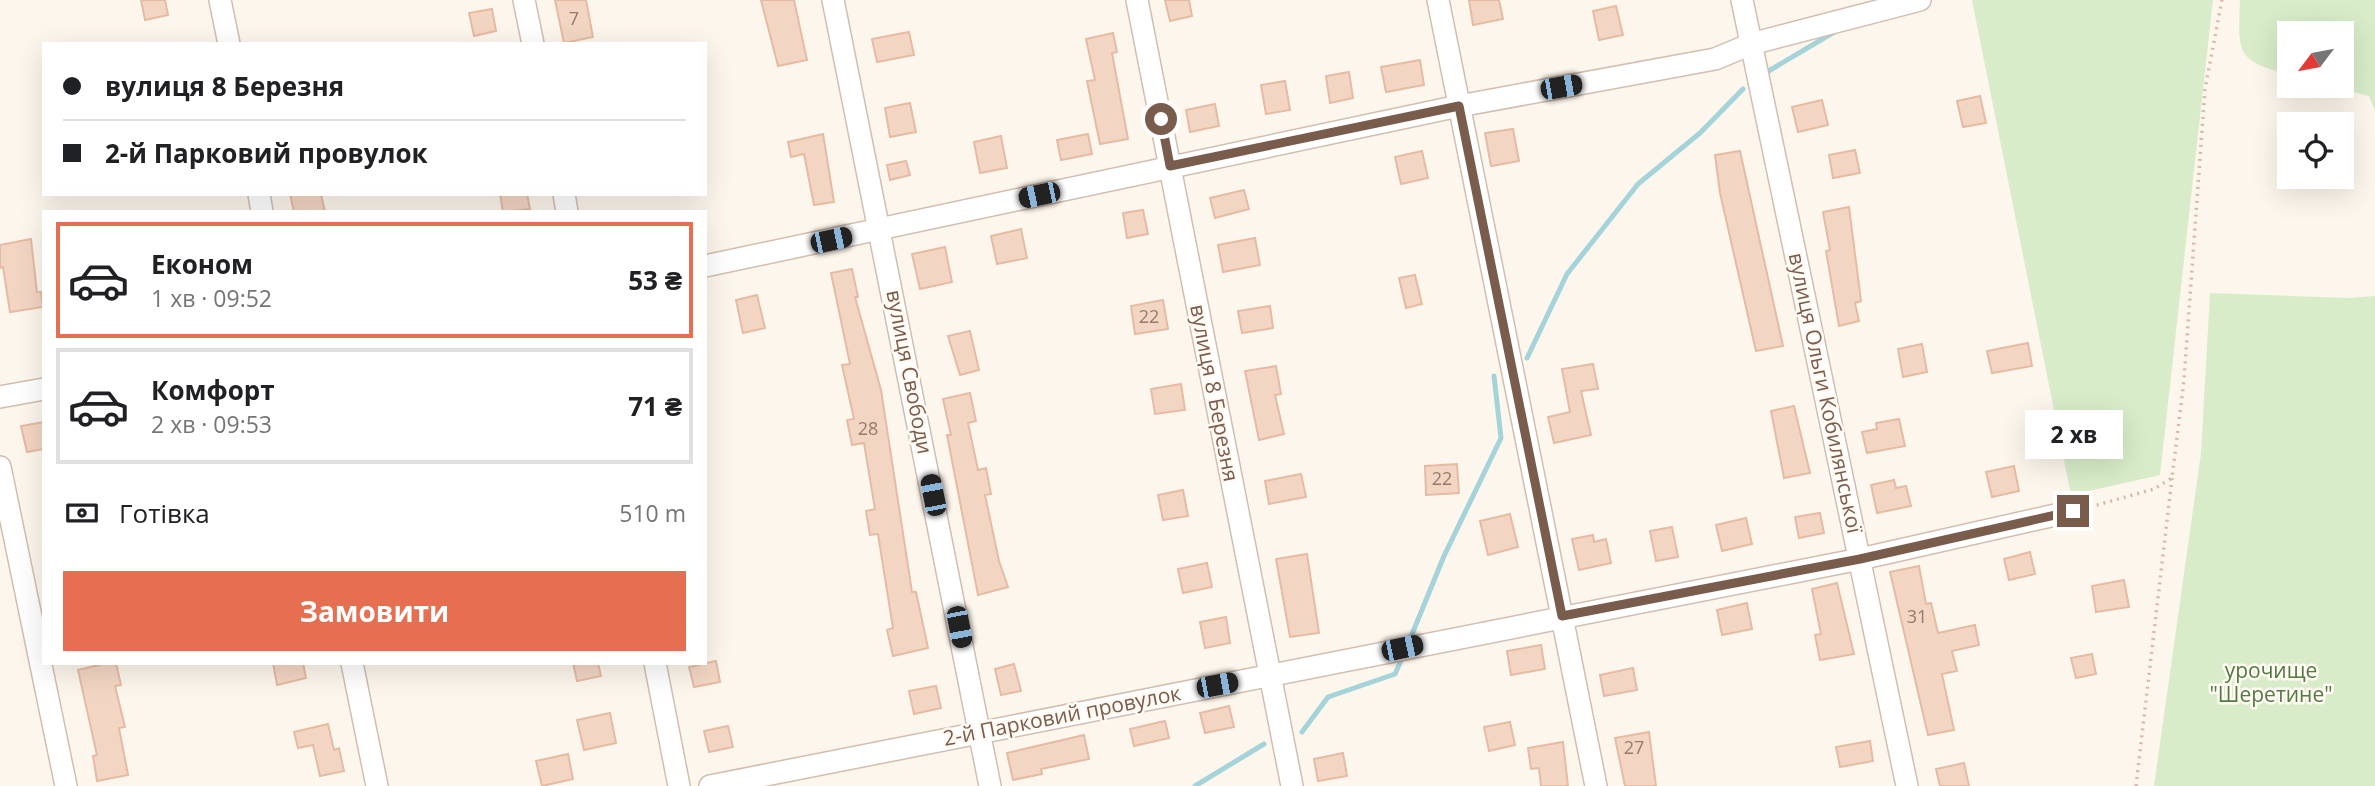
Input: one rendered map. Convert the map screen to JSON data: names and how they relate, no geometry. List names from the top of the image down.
{
  "streets": {
    "street": [
      "вулиця Свободи",
      "вулиця 8 Березня",
      "вулиця Ольги Кобилянської",
      "2-й Парковий провулок"
    ]
  },
  "crossings": [
    ["вулиця Свободи", "2-й Парковий провулок"],
    ["вулиця 8 Березня", "2-й Парковий провулок"],
    ["вулиця Ольги Кобилянської", "2-й Парковий провулок"]
  ],
  "parks": ["урочище \"Шеретине\""],
  "house_numbers": [
    "7",
    "22",
    "28",
    "22",
    "31",
    "27"
  ],
  "north": "bottom left",
  "page": {
    "banner": ["вулиця 8 Березня", "2-й Парковий провулок"],
    "list": [
      {
        "name": "Економ",
        "note": "1 хв · 09:52",
        "value": "53 ₴"
      },
      {
        "name": "Комфорт",
        "note": "2 хв · 09:53",
        "value": "71 ₴"
      }
    ],
    "bubble": "2 хв",
    "pay": ["Готівка", "510 m"],
    "buttons": "Замовити"
  }
}
